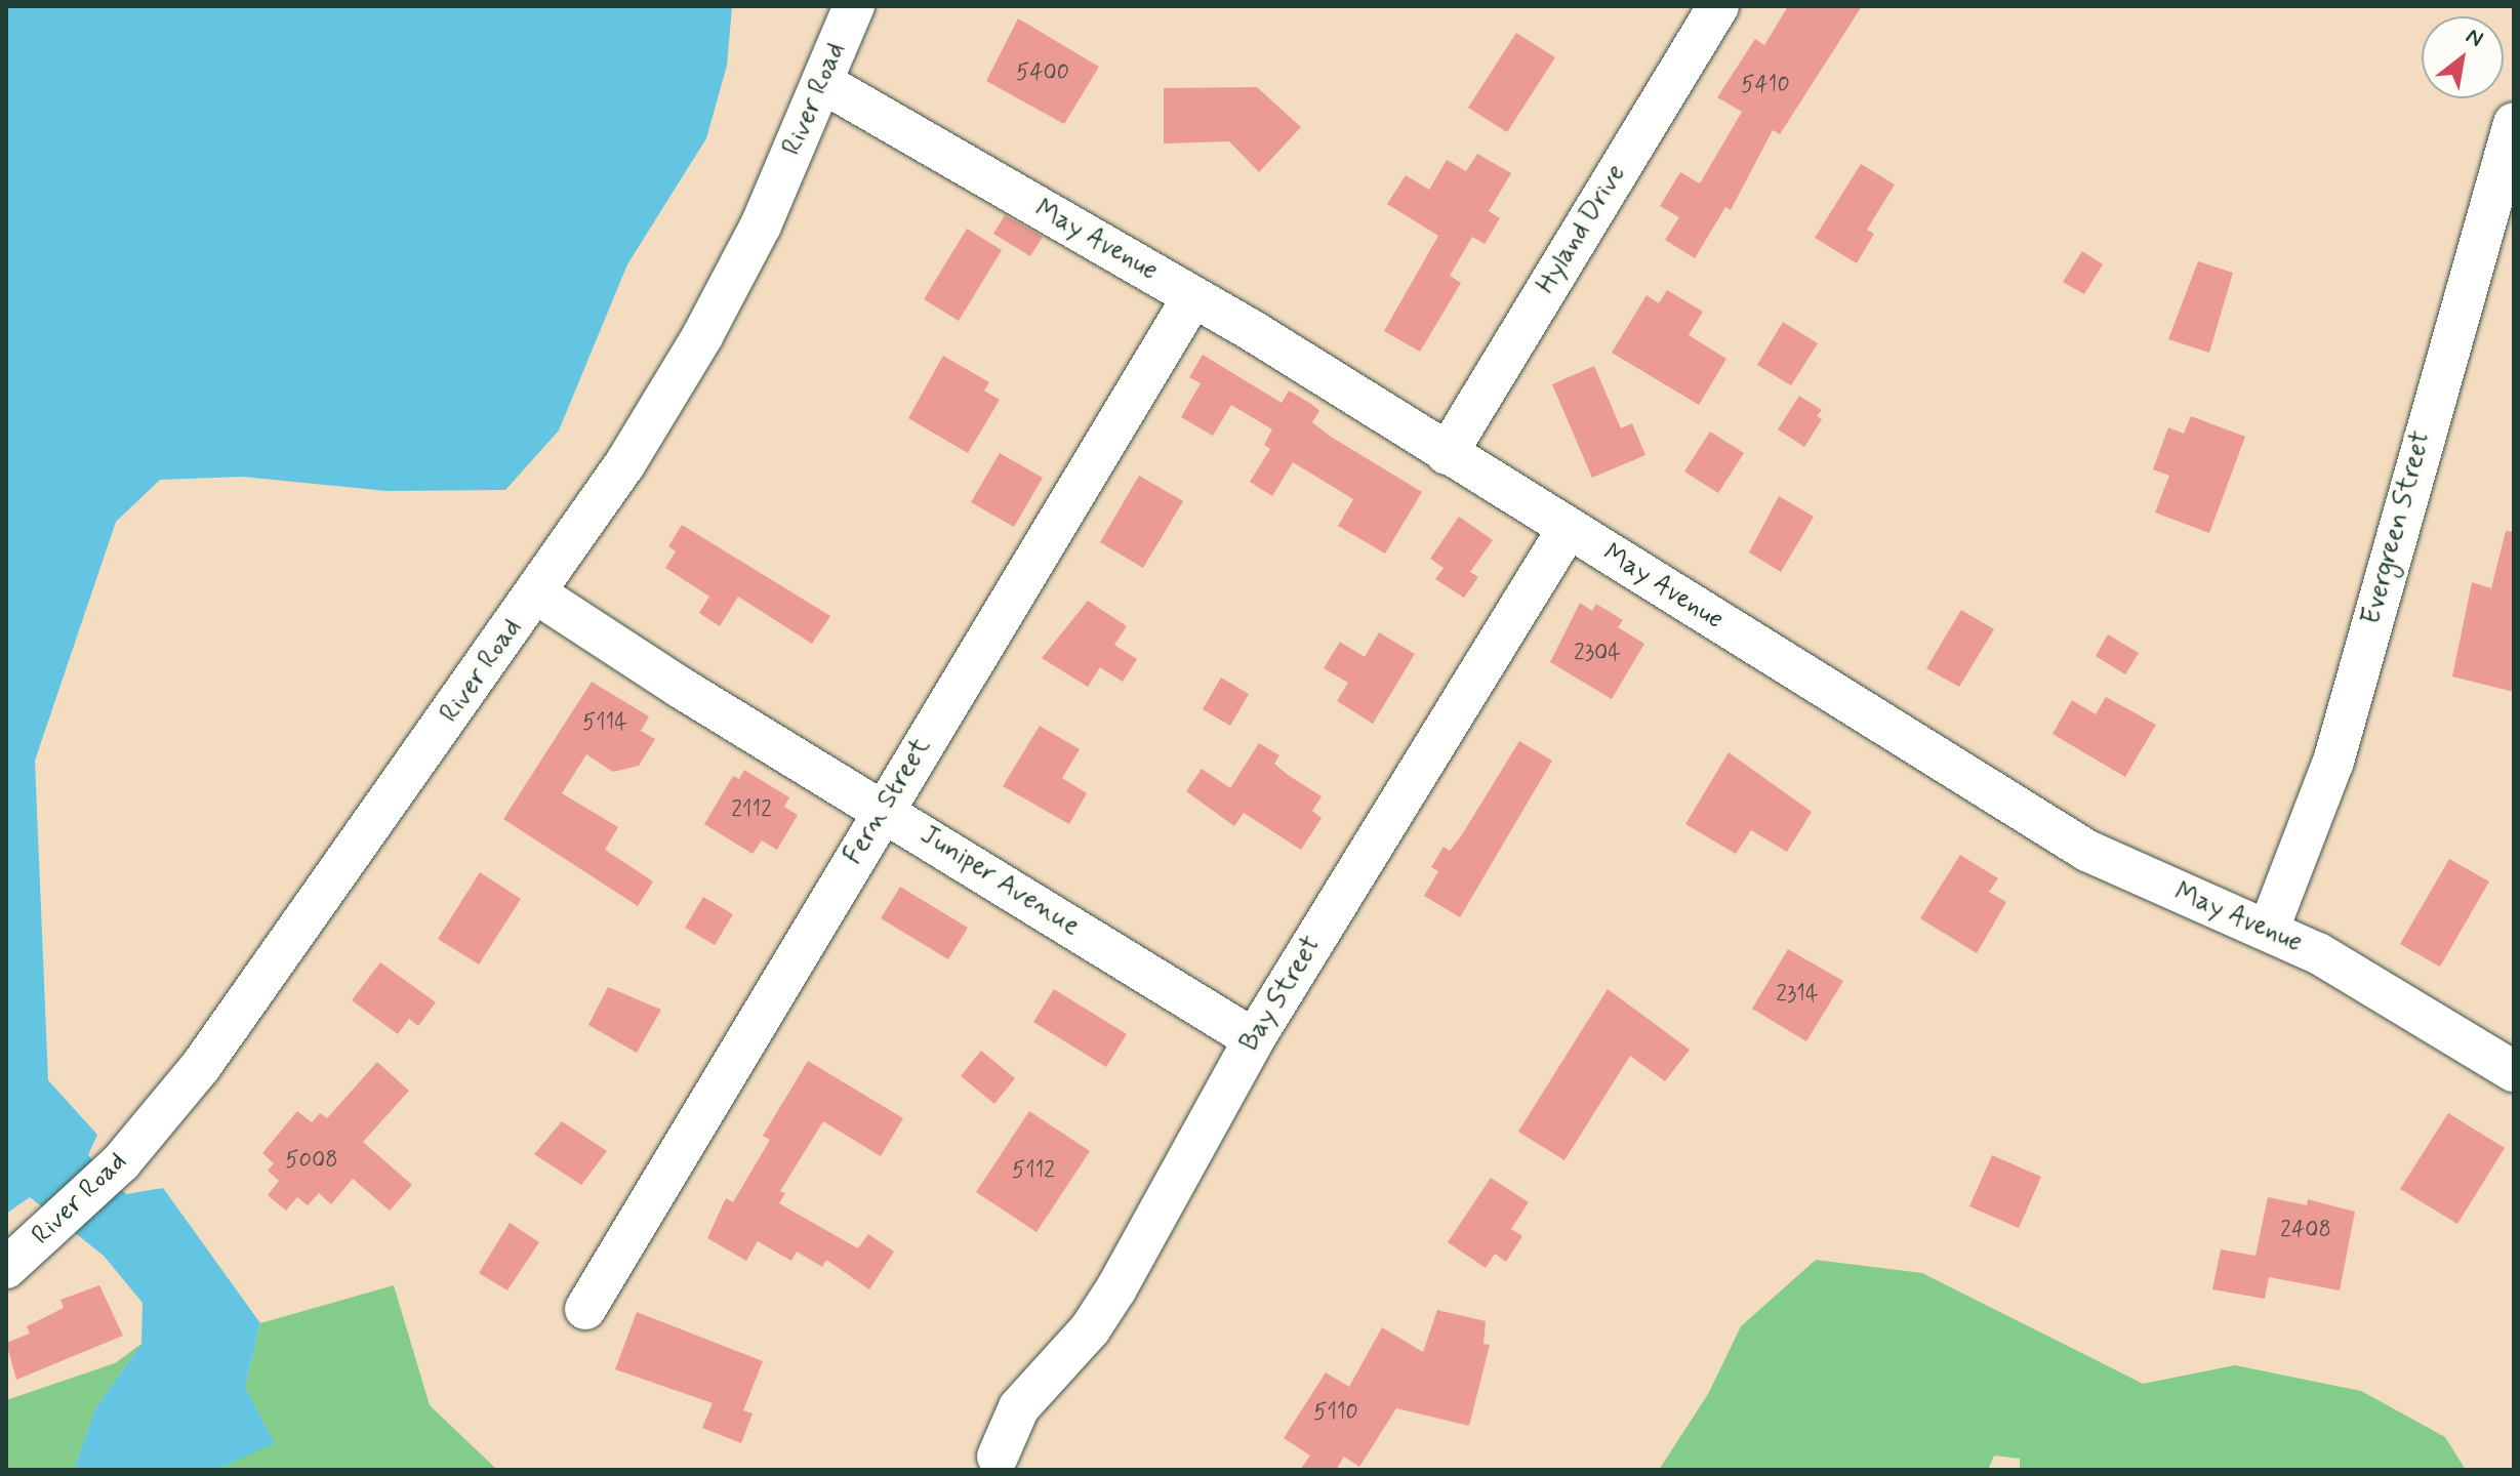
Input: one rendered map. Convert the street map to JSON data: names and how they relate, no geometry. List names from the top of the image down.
{
  "streets": {
    "street": [
      "River Road",
      "Hyland Drive",
      "May Avenue",
      "Evergreen Street",
      "Fern Street",
      "Juniper Avenue",
      "Bay Street"
    ]
  },
  "crossings": [
    ["River Road", "May Avenue"],
    ["River Road", "Juniper Avenue"],
    ["Hyland Drive", "May Avenue"],
    ["May Avenue", "Evergreen Street"],
    ["May Avenue", "Fern Street"],
    ["May Avenue", "Bay Street"],
    ["Fern Street", "Juniper Avenue"],
    ["Juniper Avenue", "Bay Street"]
  ],
  "house_numbers": [
    "5400",
    "5410",
    "2304",
    "5114",
    "2112",
    "2314",
    "5008",
    "5112",
    "2408",
    "5110"
  ],
  "north": "top right"
}
